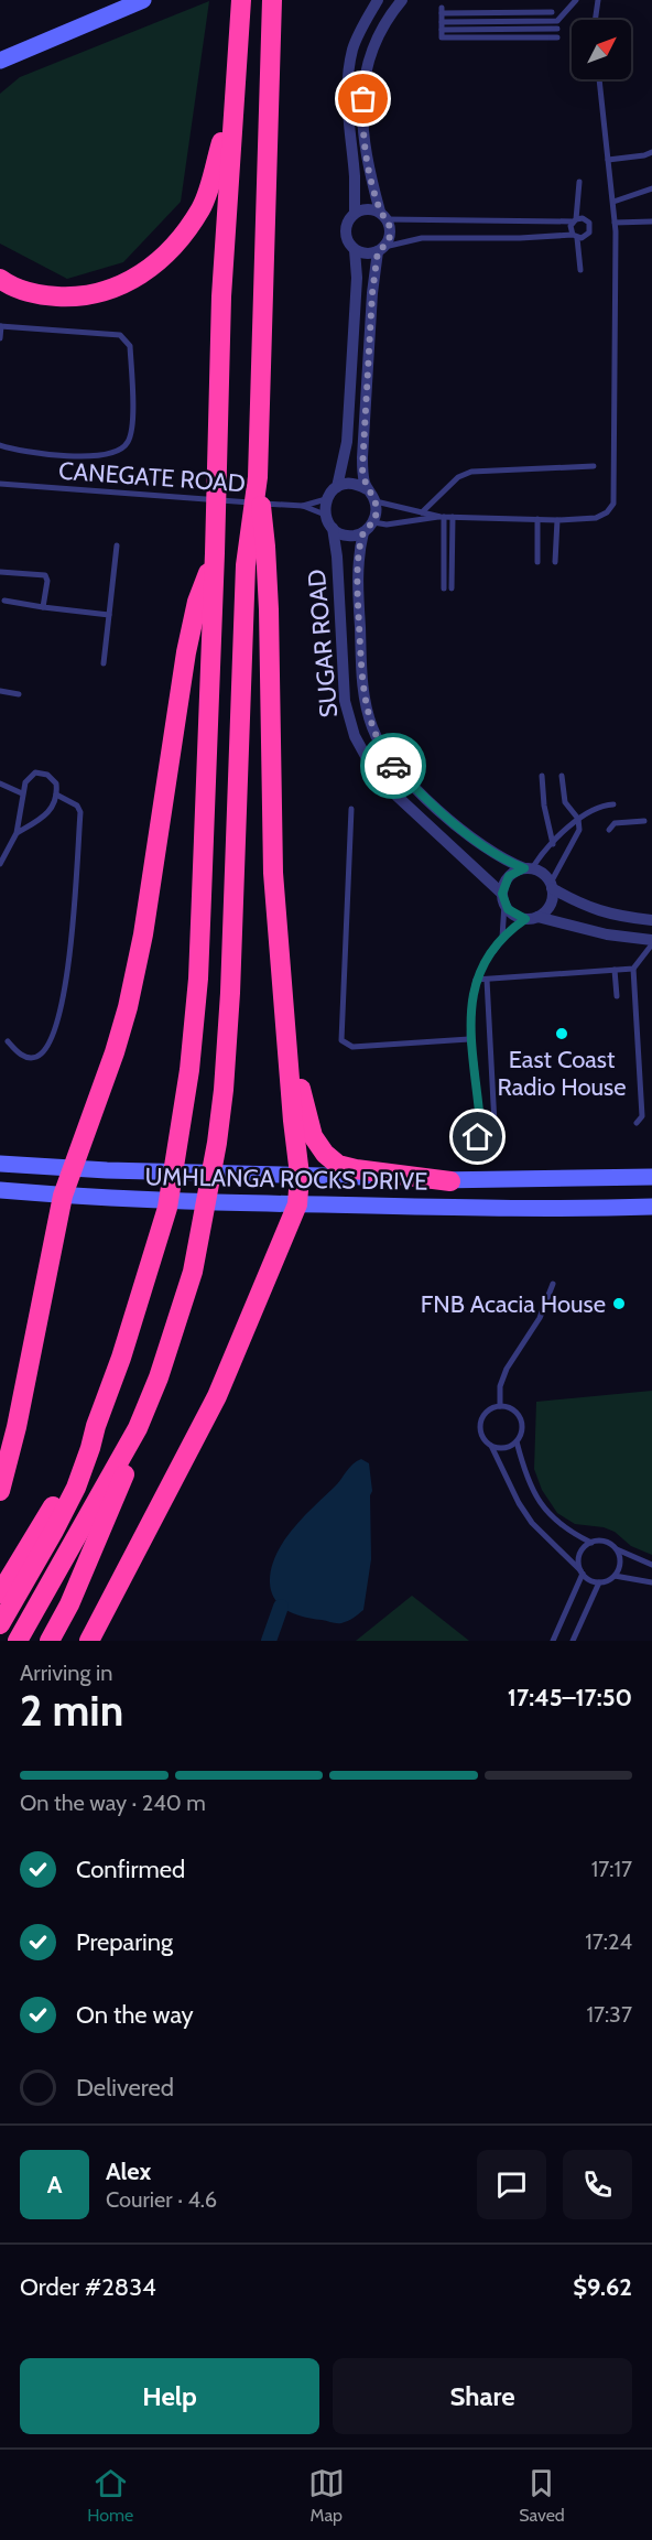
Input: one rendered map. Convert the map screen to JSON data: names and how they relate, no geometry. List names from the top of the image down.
{
  "streets": {
    "main road": ["UMHLANGA ROCKS DRIVE"],
    "street": ["SUGAR ROAD"],
    "lane": ["CANEGATE ROAD"]
  },
  "crossings": [
    ["CANEGATE ROAD", "SUGAR ROAD"]
  ],
  "places": ["East Coast Radio House", "FNB Acacia House"],
  "north": "top right",
  "page": {
    "heading": ["2 min", "Arriving in", "17:45–17:50"],
    "panel": [
      "Alex",
      "Courier · 4.6",
      "Order #2834",
      "$9.62"
    ],
    "bar": "On the way · 240 m",
    "list": [
      ["Confirmed", "17:17"],
      ["Preparing", "17:24"],
      ["On the way", "17:37"],
      "Delivered"
    ],
    "round": "A",
    "buttons": ["Help", "Share"],
    "tabs": ["Home", "Map", "Saved"]
  }
}
